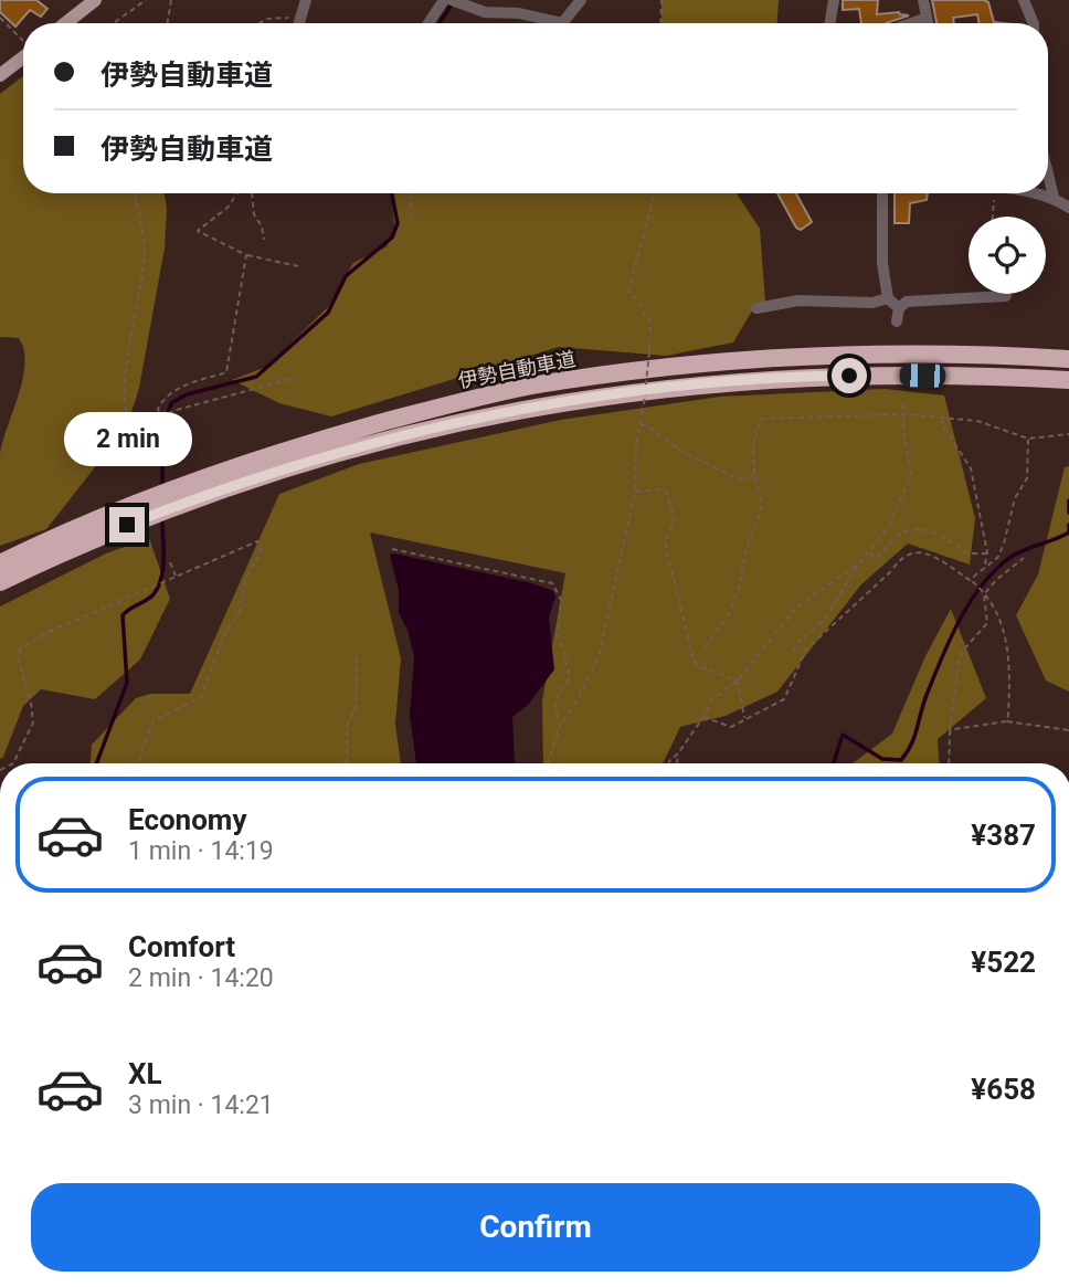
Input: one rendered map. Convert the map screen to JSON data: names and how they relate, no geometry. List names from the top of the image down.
{
  "streets": {
    "highway": ["伊勢自動車道"]
  },
  "page": {
    "banner": ["伊勢自動車道", "伊勢自動車道"],
    "bubble": "2 min",
    "list": [
      {
        "name": "Economy",
        "note": "1 min · 14:19",
        "value": "¥387"
      },
      {
        "name": "Comfort",
        "note": "2 min · 14:20",
        "value": "¥522"
      },
      {
        "name": "XL",
        "note": "3 min · 14:21",
        "value": "¥658"
      }
    ],
    "buttons": "Confirm"
  }
}
